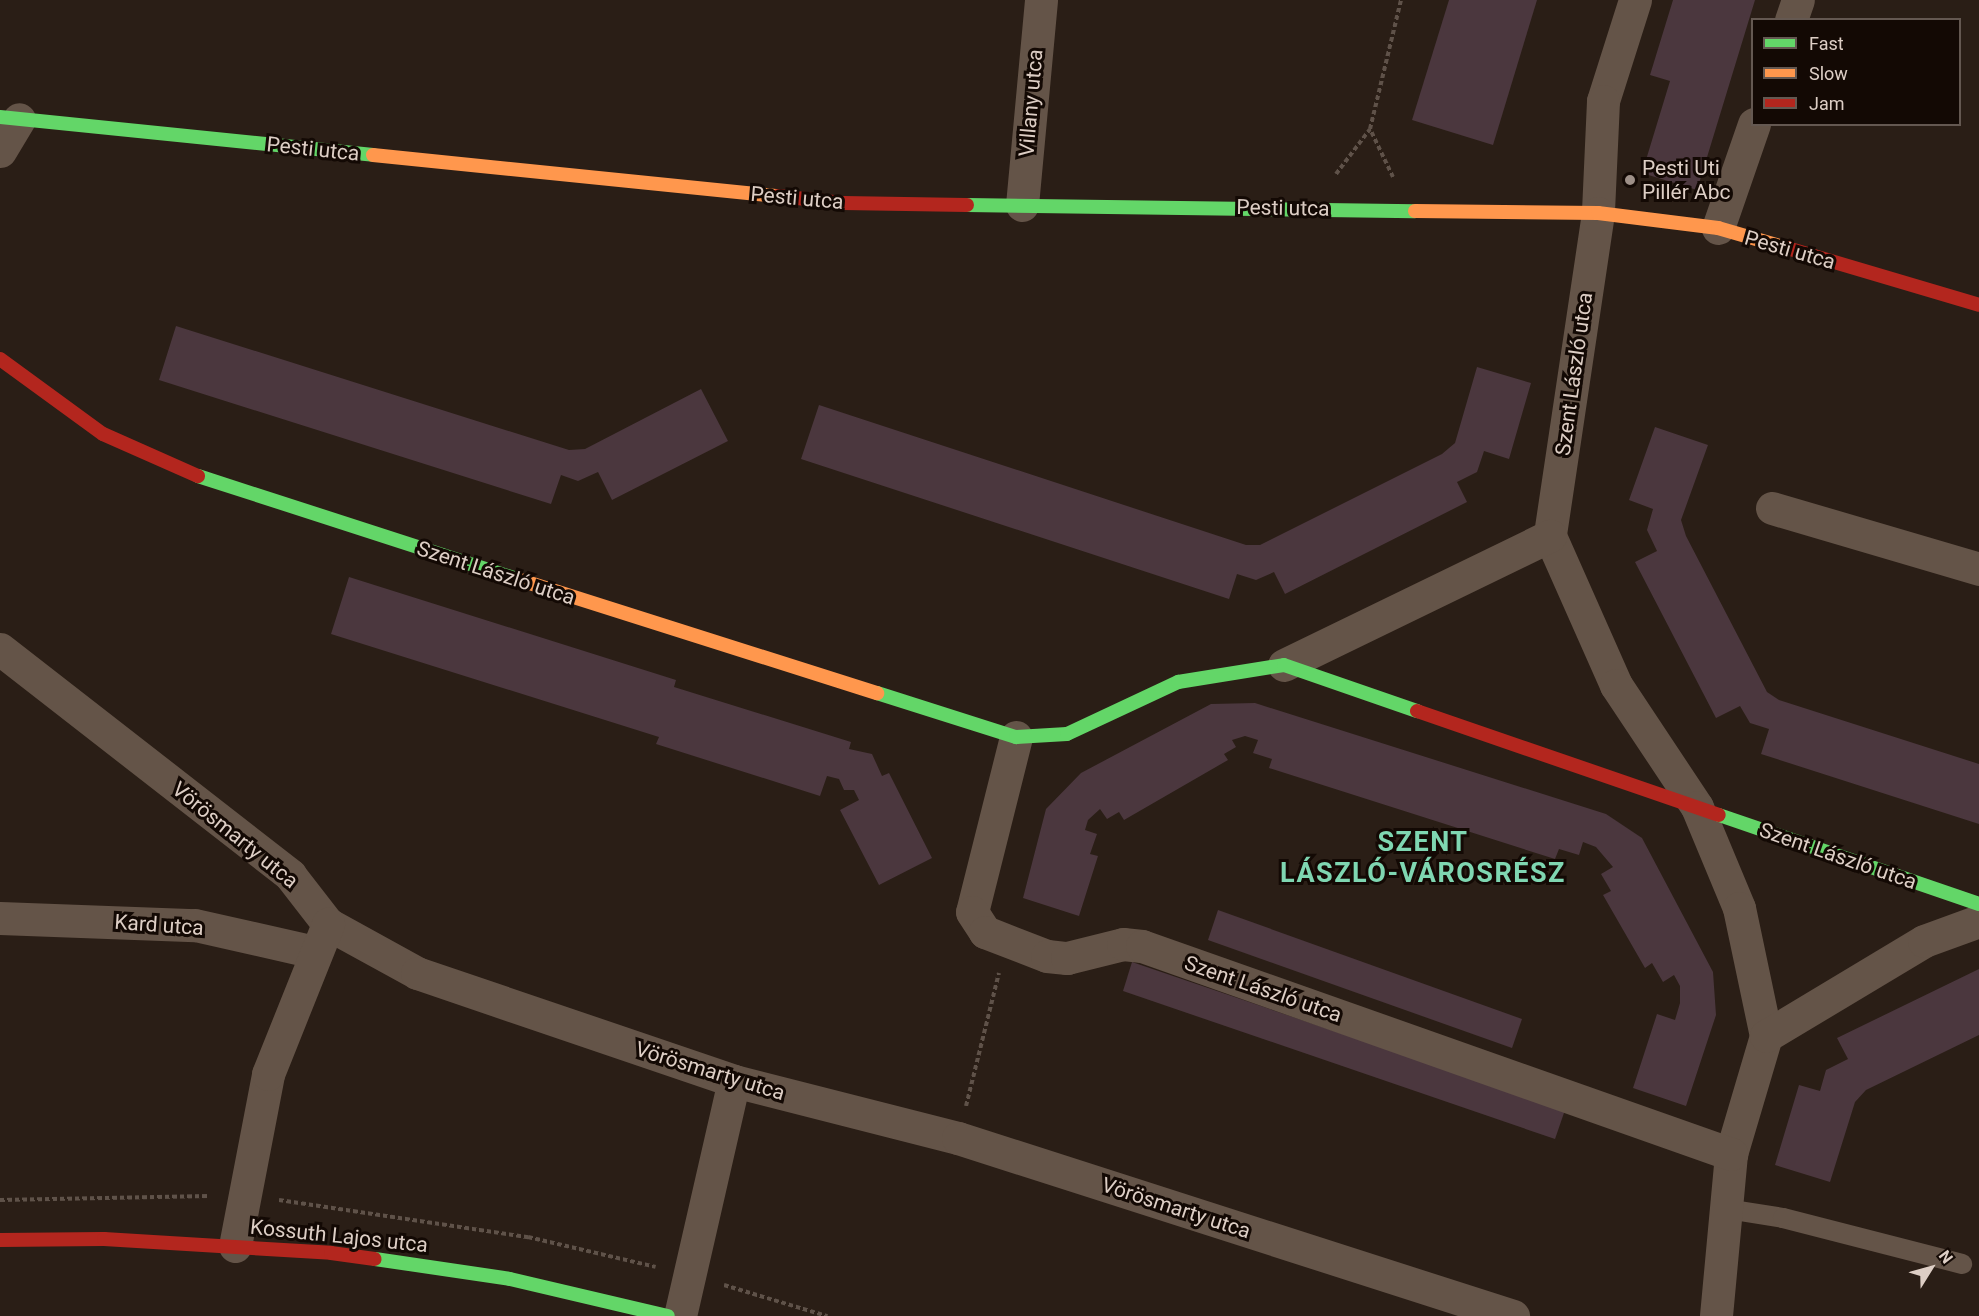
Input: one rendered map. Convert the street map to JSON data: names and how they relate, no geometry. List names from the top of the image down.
{
  "streets": {
    "street": [
      "Villany utca",
      "Pesti utca",
      "Szent László utca",
      "Vörösmarty utca",
      "Kard utca",
      "Kossuth Lajos utca"
    ]
  },
  "crossings": [
    ["Villany utca", "Pesti utca"],
    ["Pesti utca", "Szent László utca"],
    ["Vörösmarty utca", "Kard utca"]
  ],
  "districts": ["SZENT LÁSZLÓ-VÁROSRÉSZ"],
  "places": ["Pesti Uti Pillér Abc"],
  "legend": ["Fast", "Slow", "Jam"],
  "north": "top right"
}
